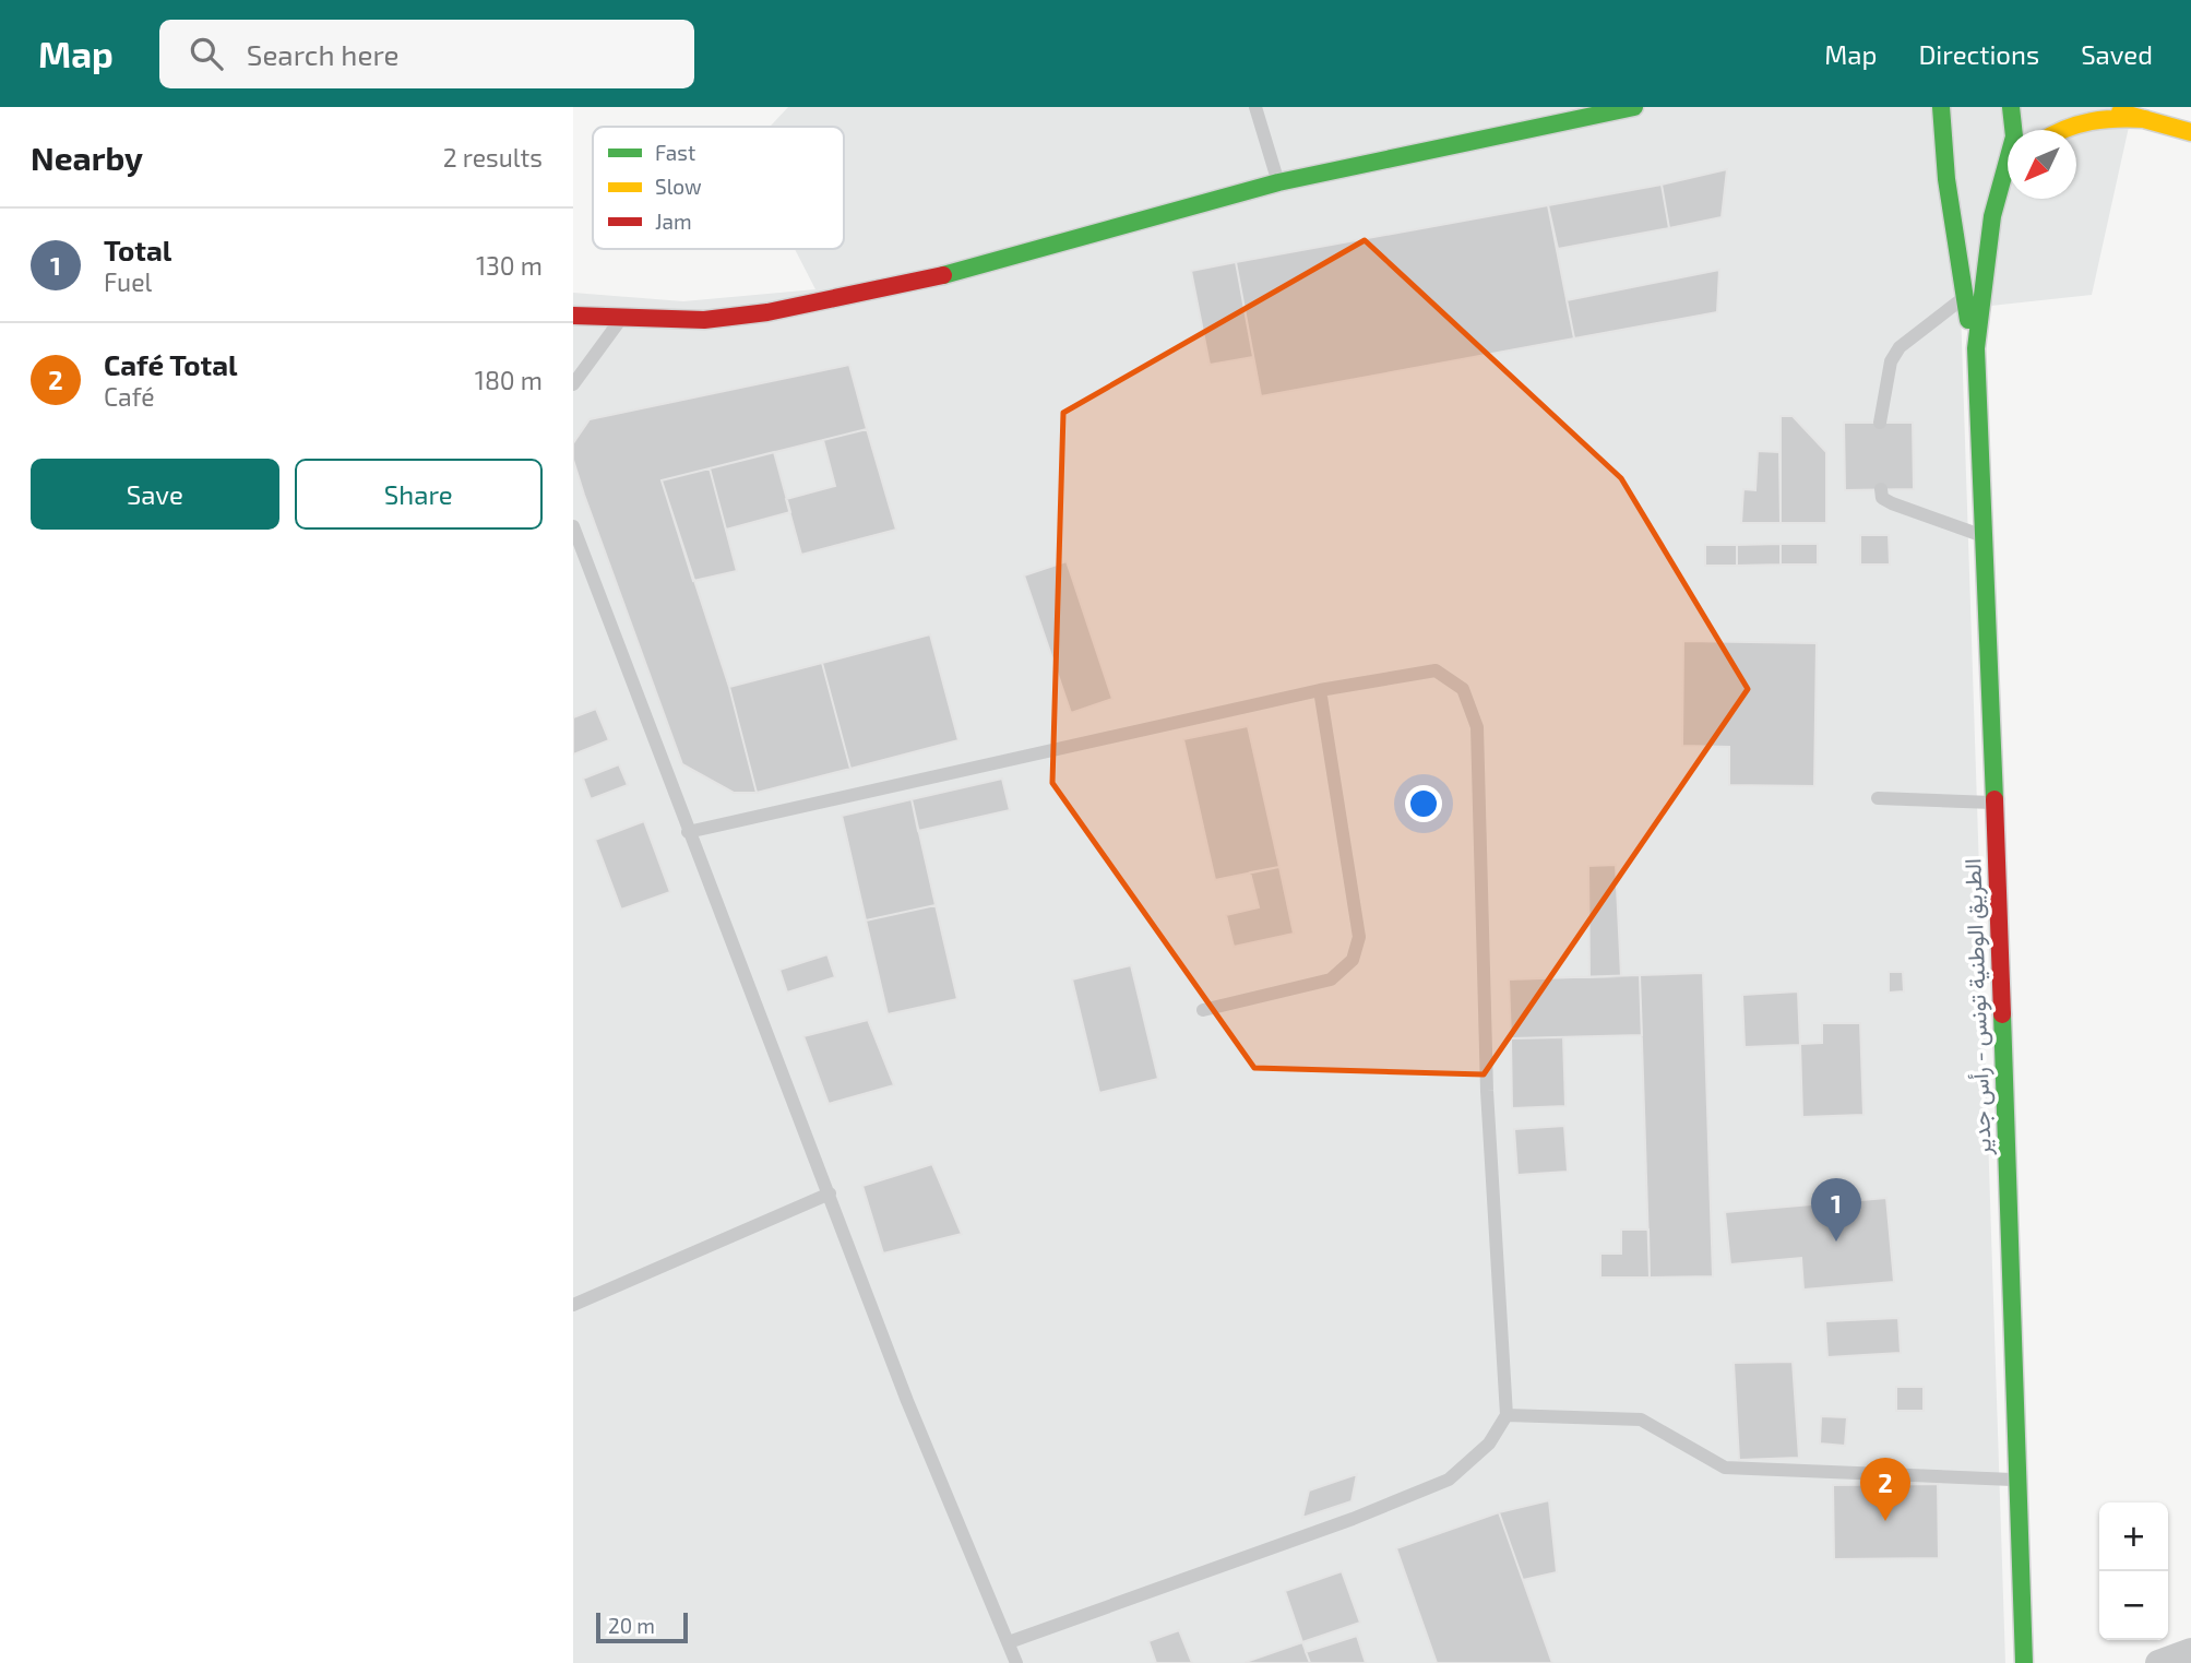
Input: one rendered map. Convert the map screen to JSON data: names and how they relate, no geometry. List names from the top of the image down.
{
  "streets": {
    "main road": ["الطريق الوطنية تونس - رأس جدير"]
  },
  "legend": ["Fast", "Slow", "Jam"],
  "scale_bar": "20 m",
  "north": "bottom left",
  "page": {
    "header": "Map",
    "search": "Search here",
    "nav": ["Map", "Directions", "Saved"],
    "heading": ["Nearby", "2 results"],
    "list": [
      {
        "mark": "1",
        "name": "Total",
        "note": "Fuel",
        "value": "130 m"
      },
      {
        "mark": "2",
        "name": "Café Total",
        "note": "Café",
        "value": "180 m"
      }
    ],
    "buttons": ["Save", "Share"],
    "pins": ["1", "2"],
    "map_buttons": ["+", "−"],
    "scale": "20 m"
  }
}
